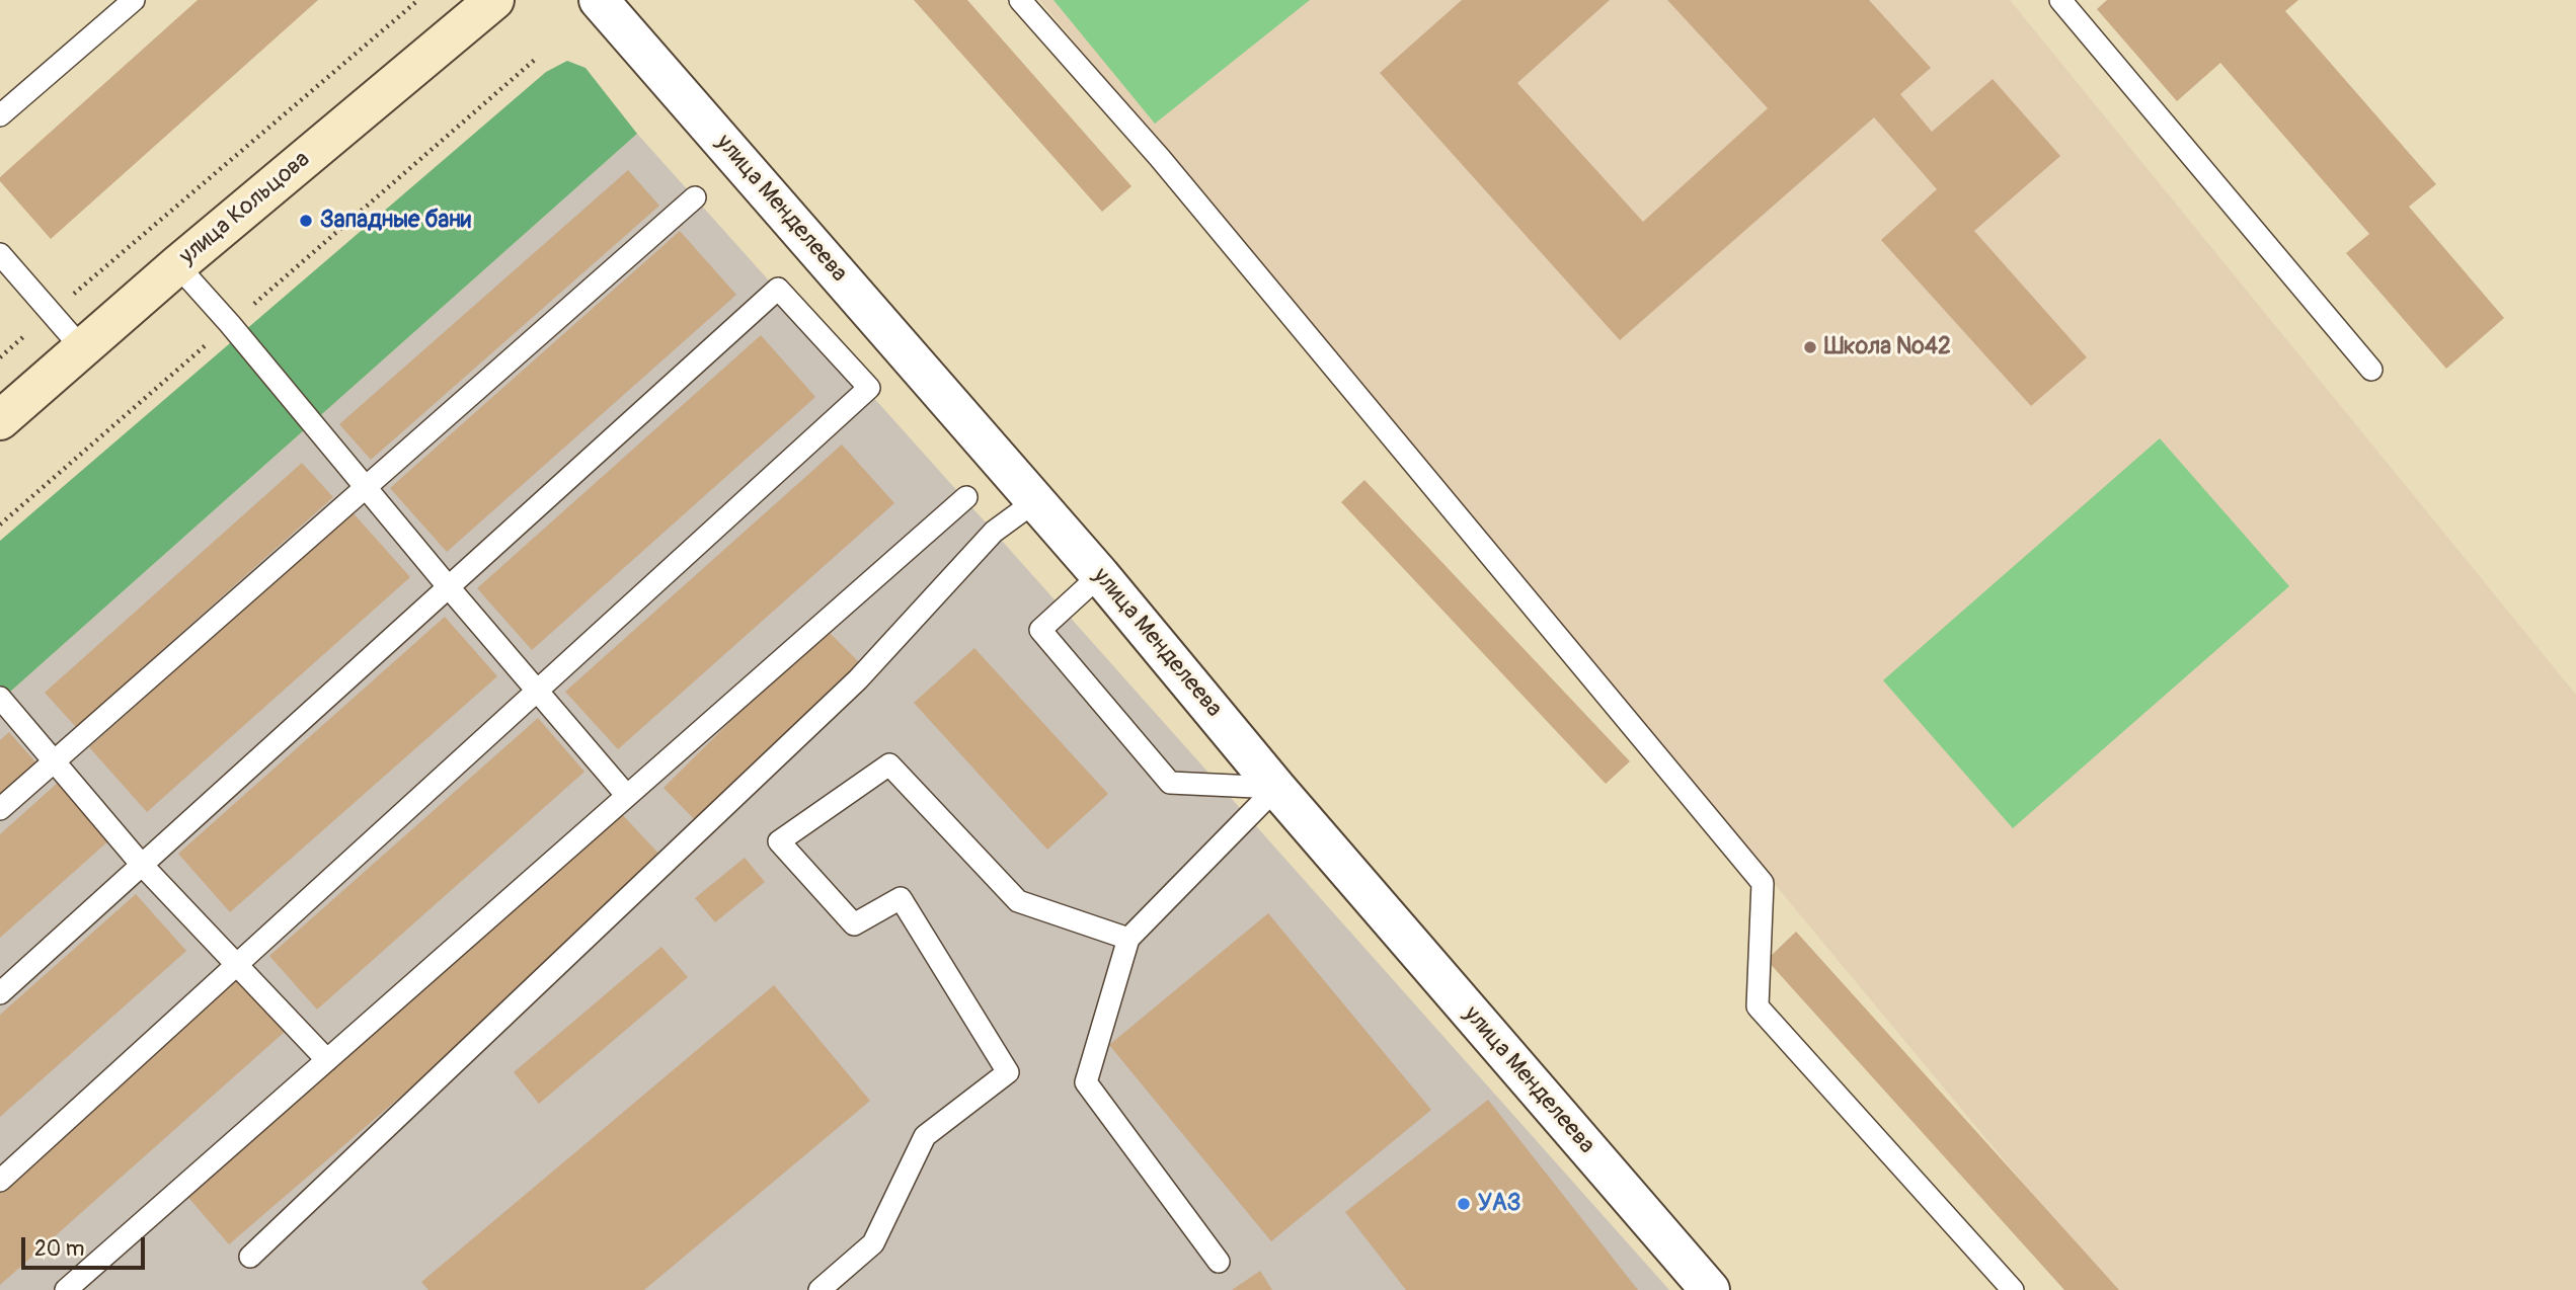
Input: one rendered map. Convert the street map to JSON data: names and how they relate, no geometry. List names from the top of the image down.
{
  "streets": {
    "main road": ["улица Кольцова"],
    "street": ["улица Менделеева"]
  },
  "places": ["Западные бани", "Школа №42", "УАЗ"],
  "scale_bar": "20 m"
}
